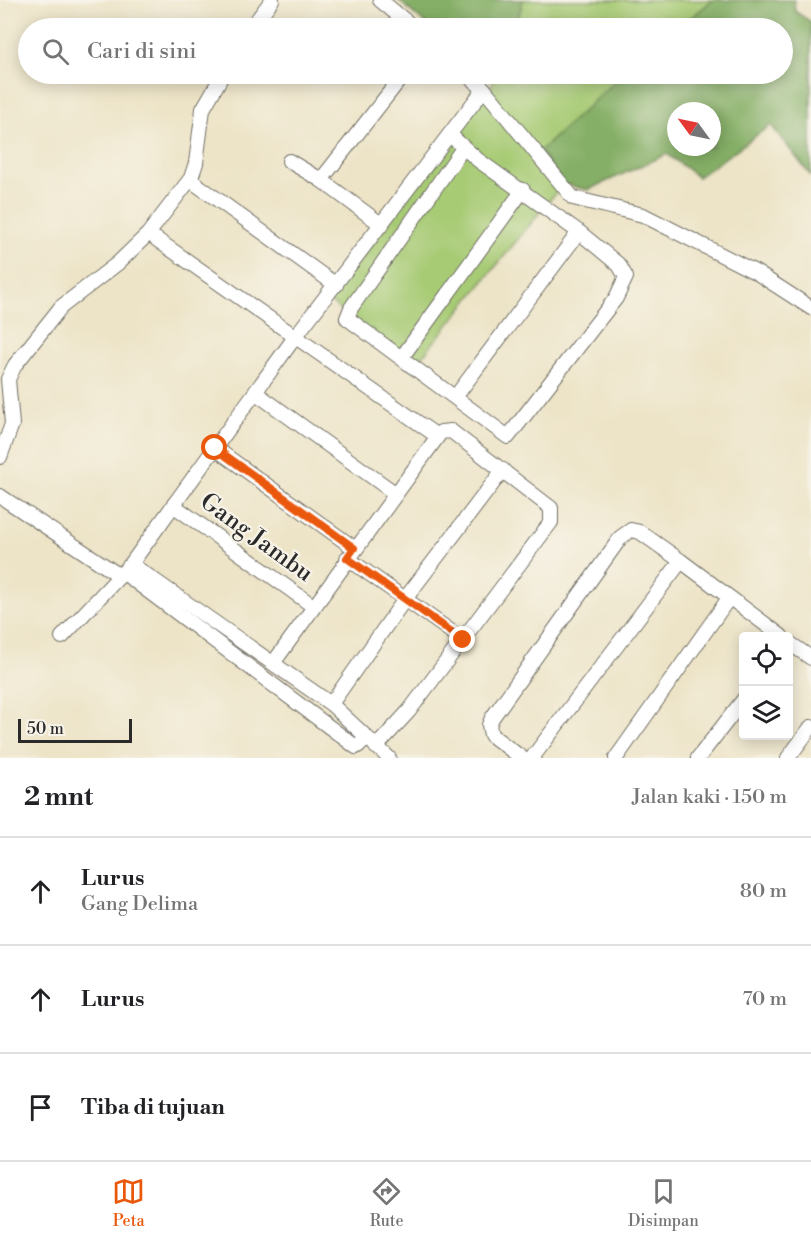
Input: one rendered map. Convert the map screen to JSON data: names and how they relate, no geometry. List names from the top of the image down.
{
  "streets": {
    "street": ["Gang Jambu"]
  },
  "scale_bar": "50 m",
  "north": "top left",
  "page": {
    "search": "Cari di sini",
    "scale": "50 m",
    "heading": ["2 mnt", "Jalan kaki · 150 m"],
    "list": [
      ["Lurus", "Gang Delima", "80 m"],
      ["Lurus", "70 m"],
      "Tiba di tujuan"
    ],
    "nav": ["Peta", "Rute", "Disimpan"]
  }
}
